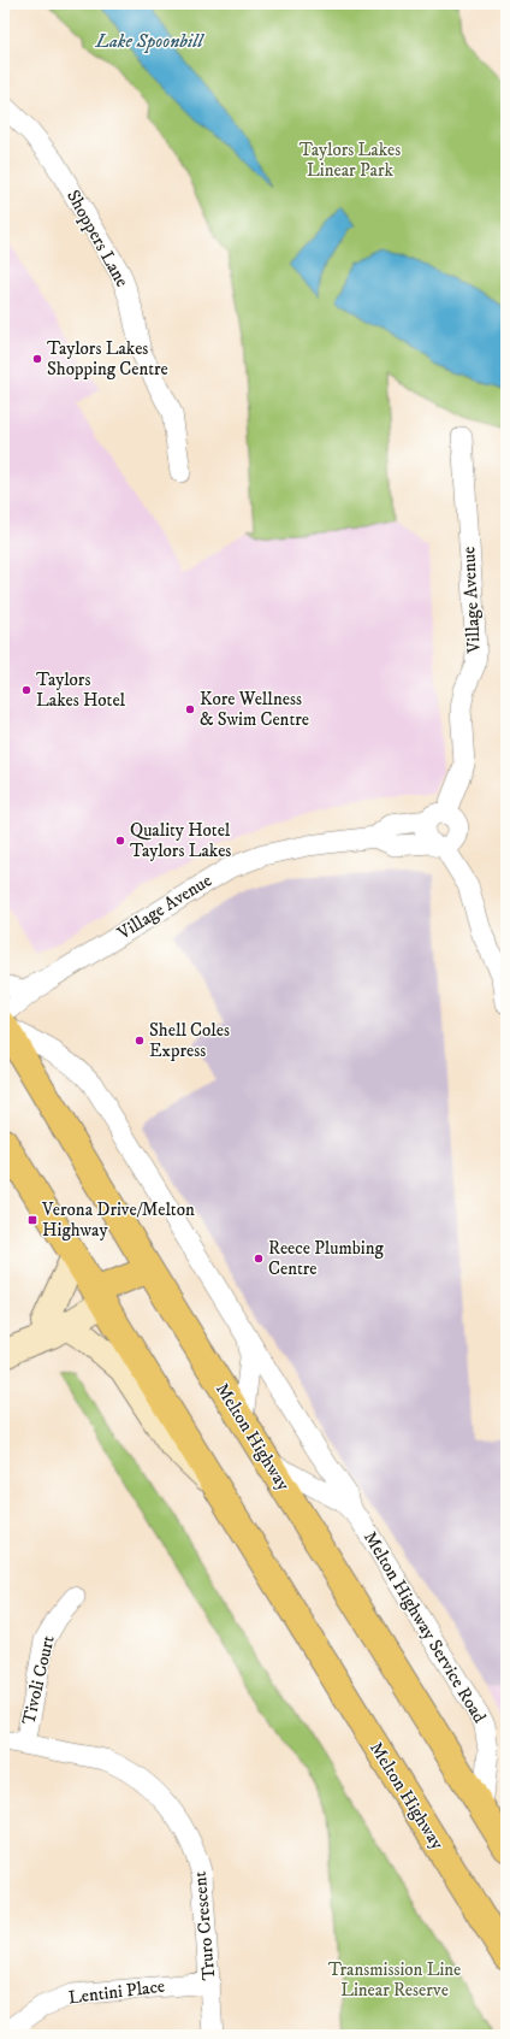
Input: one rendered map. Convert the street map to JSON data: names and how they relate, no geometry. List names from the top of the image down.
{
  "streets": {
    "highway": ["Melton Highway"],
    "street": [
      "Shoppers Lane",
      "Village Avenue",
      "Melton Highway Service Road",
      "Tivoli Court",
      "Truro Crescent",
      "Lentini Place"
    ]
  },
  "crossings": [
    ["Village Avenue", "Melton Highway"],
    ["Village Avenue", "Melton Highway Service Road"],
    ["Melton Highway", "Melton Highway Service Road"],
    ["Tivoli Court", "Truro Crescent"],
    ["Truro Crescent", "Lentini Place"]
  ],
  "water": ["Lake Spoonbill"],
  "parks": ["Taylors Lakes Linear Park", "Transmission Line Linear Reserve"],
  "places": {
    "other": [
      "Taylors Lakes Shopping Centre",
      "Taylors Lakes Hotel",
      "Kore Wellness & Swim Centre",
      "Quality Hotel Taylors Lakes",
      "Shell Coles Express",
      "Reece Plumbing Centre"
    ],
    "transit": ["Verona Drive/Melton Highway"]
  }
}
